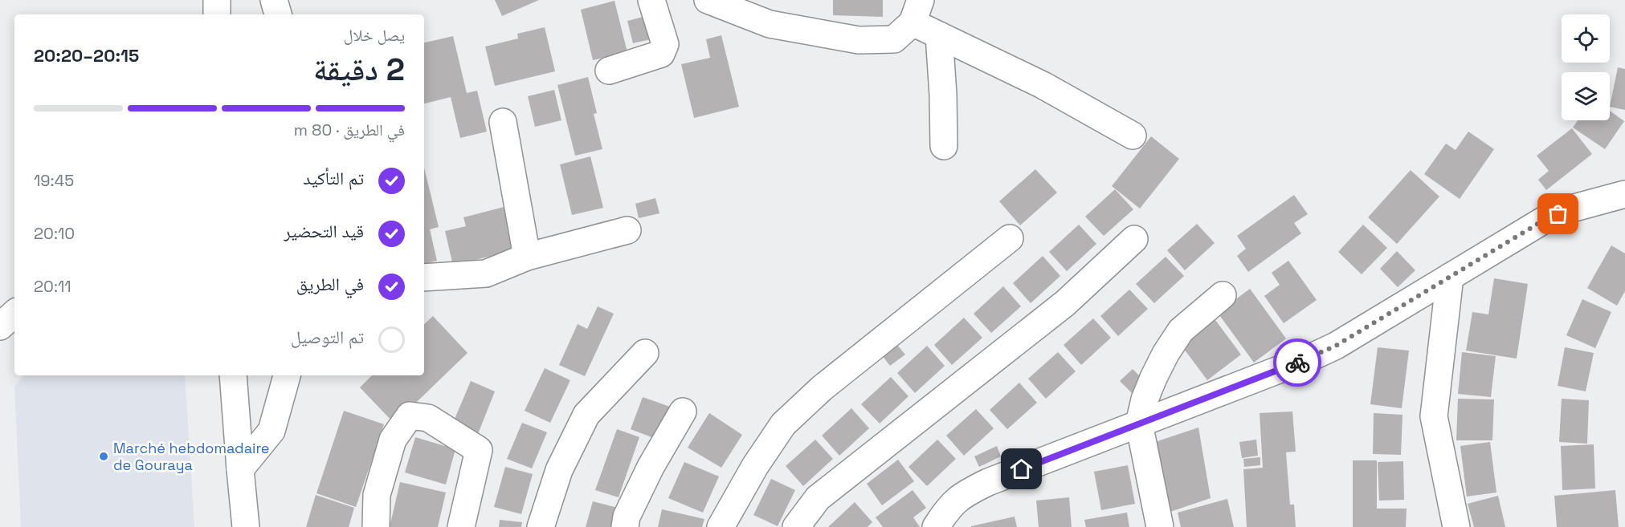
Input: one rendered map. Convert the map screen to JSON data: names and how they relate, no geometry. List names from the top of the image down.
{
  "places": ["Marché hebdomadaire de Gouraya"],
  "page": {
    "heading": ["2 دقيقة", "يصل خلال", "20:15–20:20"],
    "bar": "في الطريق · 80 m",
    "list": [
      ["تم التأكيد", "19:45"],
      ["قيد التحضير", "20:10"],
      ["في الطريق", "20:11"],
      "تم التوصيل"
    ]
  }
}
